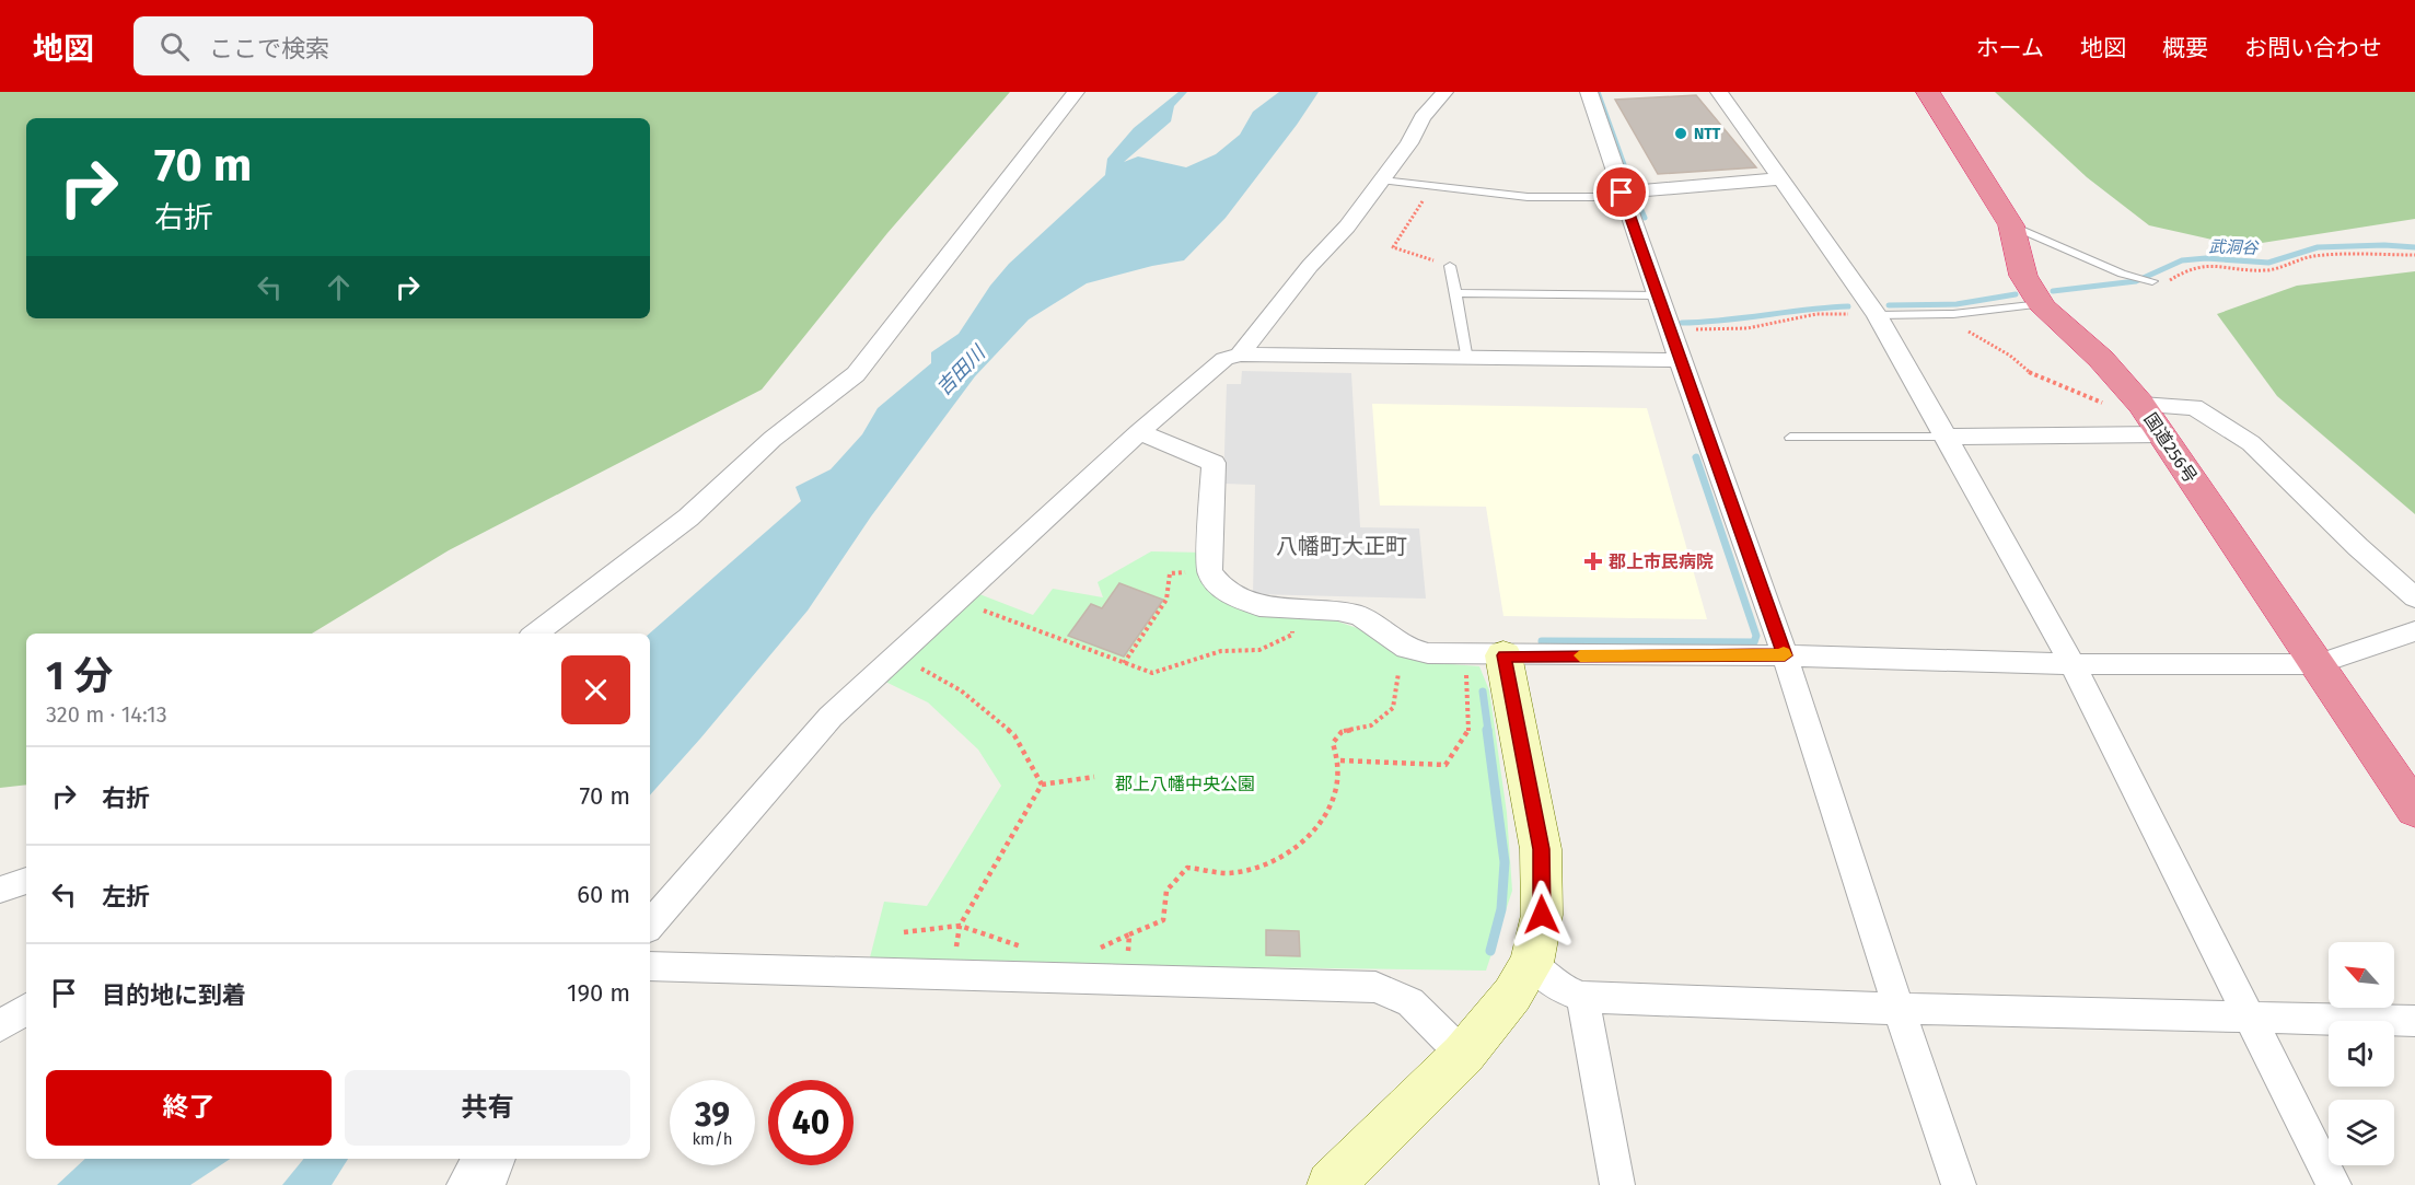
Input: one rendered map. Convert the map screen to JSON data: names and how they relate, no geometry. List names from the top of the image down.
{
  "streets": {
    "highway": ["国道256号"]
  },
  "districts": ["八幡町大正町"],
  "water": ["武洞谷", "吉田川"],
  "parks": ["郡上八幡中央公園"],
  "places": {
    "other": ["NTT"],
    "health": ["郡上市民病院"]
  },
  "north": "top left",
  "page": {
    "header": "地図",
    "search": "ここで検索",
    "nav": [
      "ホーム",
      "地図",
      "概要",
      "お問い合わせ"
    ],
    "turn": ["70 m", "右折"],
    "heading": ["1 分", "320 m · 14:13"],
    "list": [
      {
        "name": "右折",
        "value": "70 m"
      },
      {
        "name": "左折",
        "value": "60 m"
      },
      {
        "name": "目的地に到着",
        "value": "190 m"
      }
    ],
    "buttons": ["終了", "共有"],
    "speed": "39 km/h",
    "limit": "40"
  }
}
